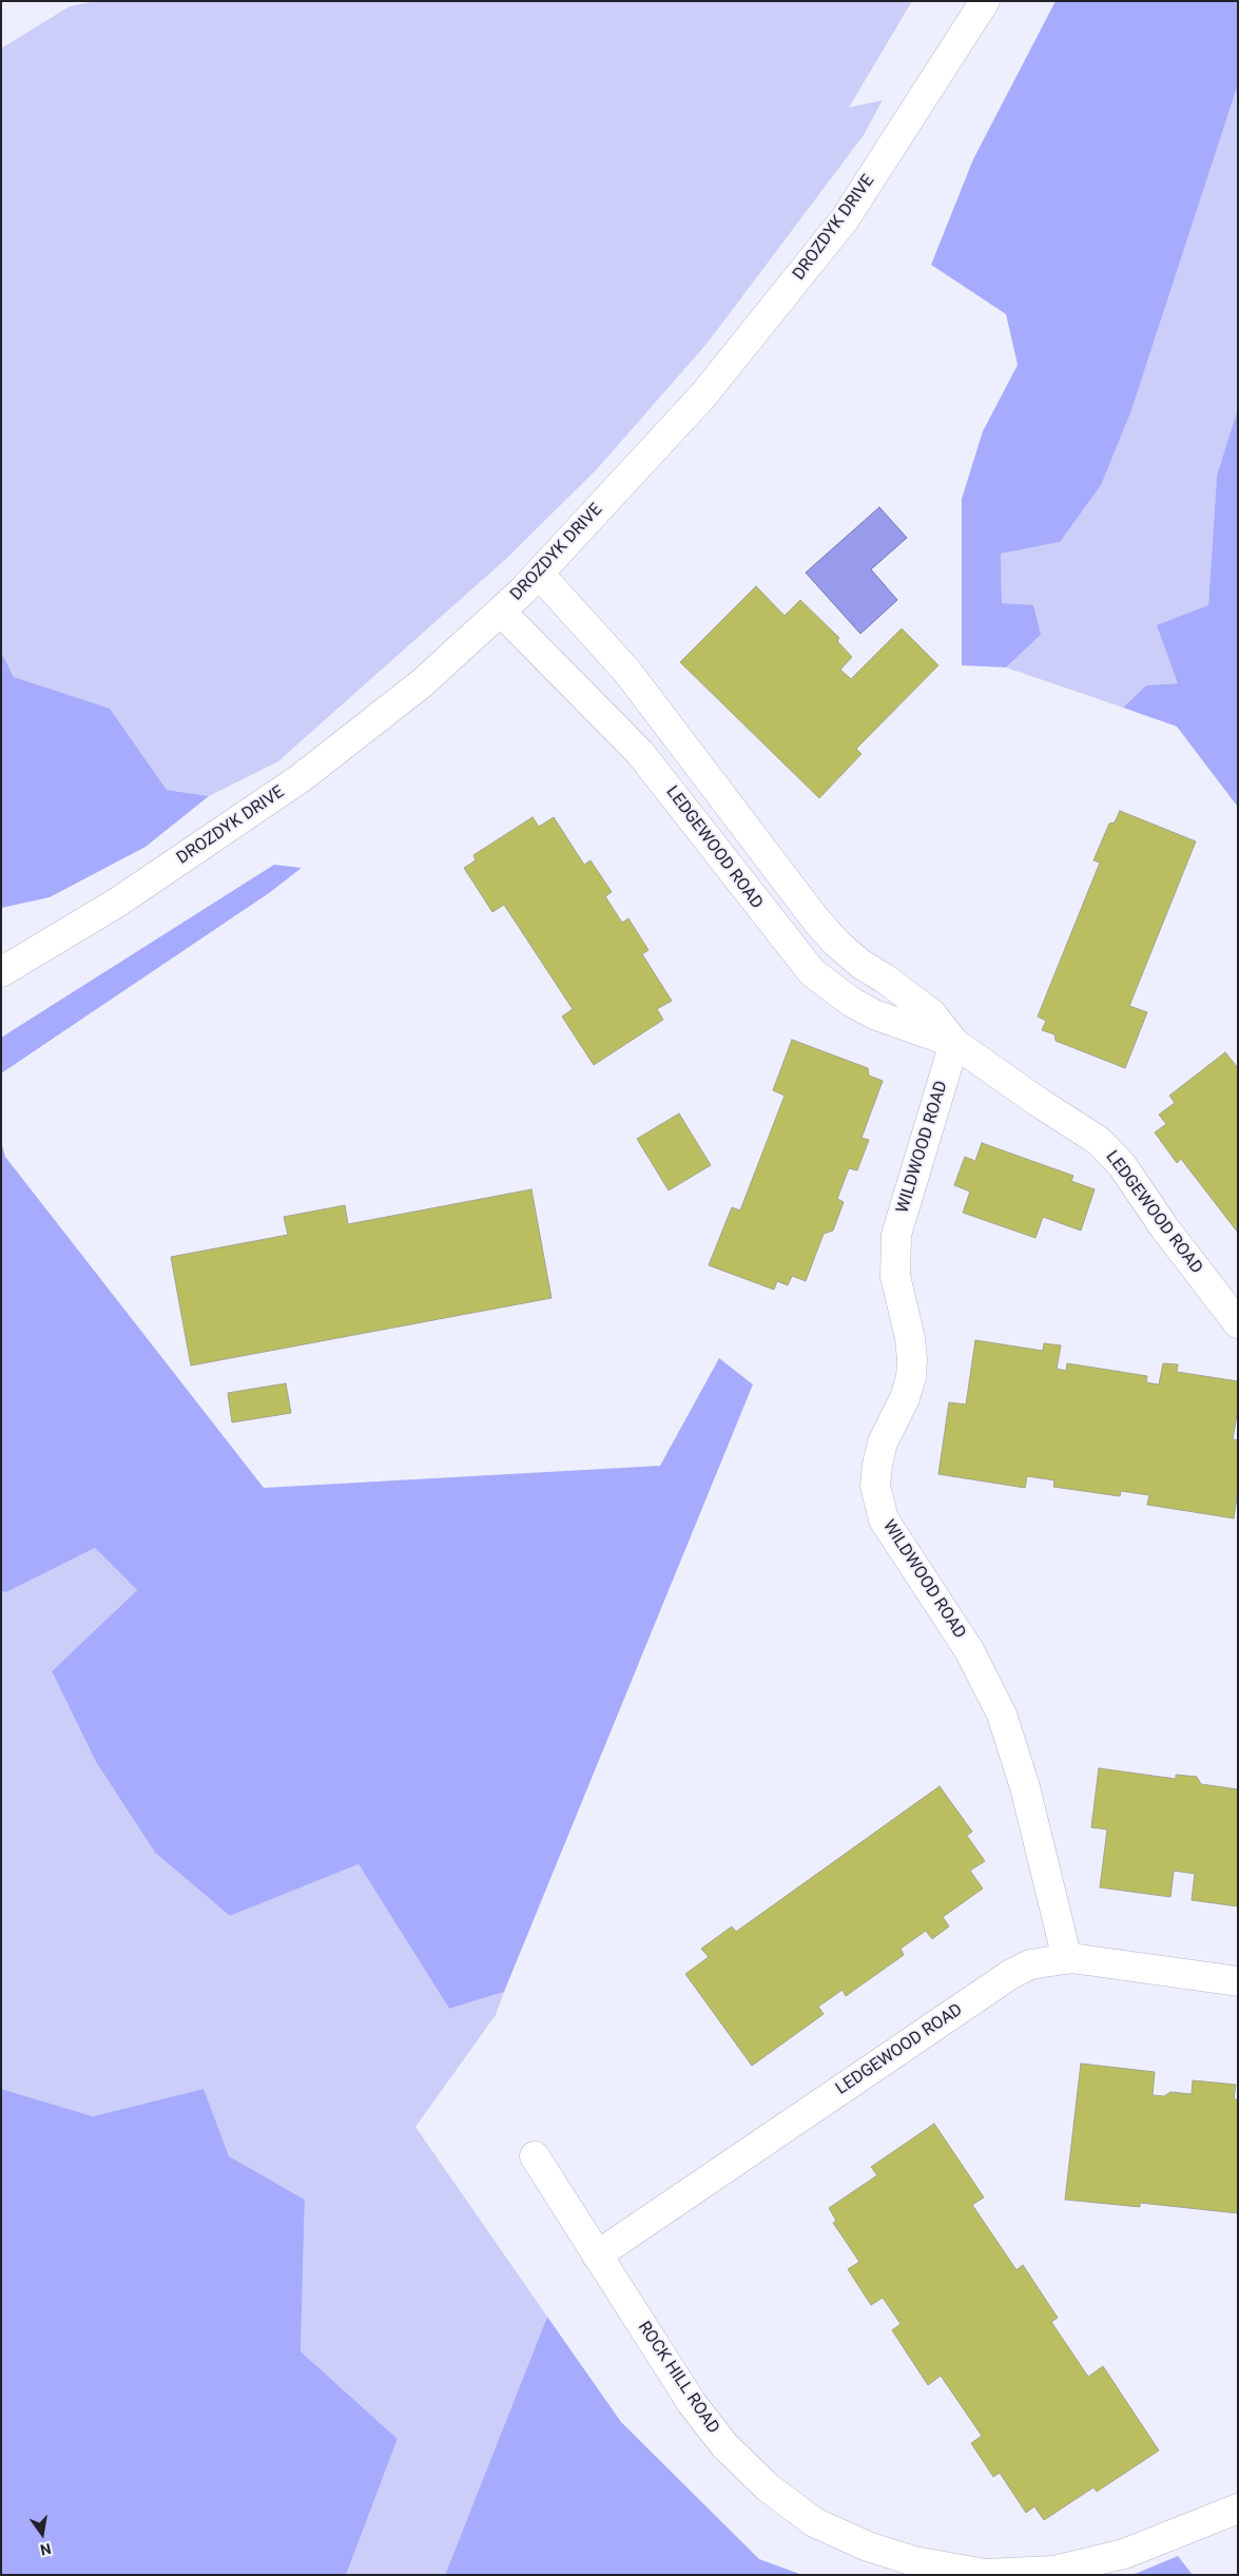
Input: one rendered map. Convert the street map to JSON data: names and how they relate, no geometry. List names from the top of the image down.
{
  "streets": {
    "street": [
      "DROZDYK DRIVE",
      "LEDGEWOOD ROAD",
      "WILDWOOD ROAD",
      "ROCK HILL ROAD"
    ]
  },
  "crossings": [
    ["DROZDYK DRIVE", "LEDGEWOOD ROAD"],
    ["LEDGEWOOD ROAD", "WILDWOOD ROAD"],
    ["LEDGEWOOD ROAD", "ROCK HILL ROAD"]
  ],
  "north": "bottom"
}
